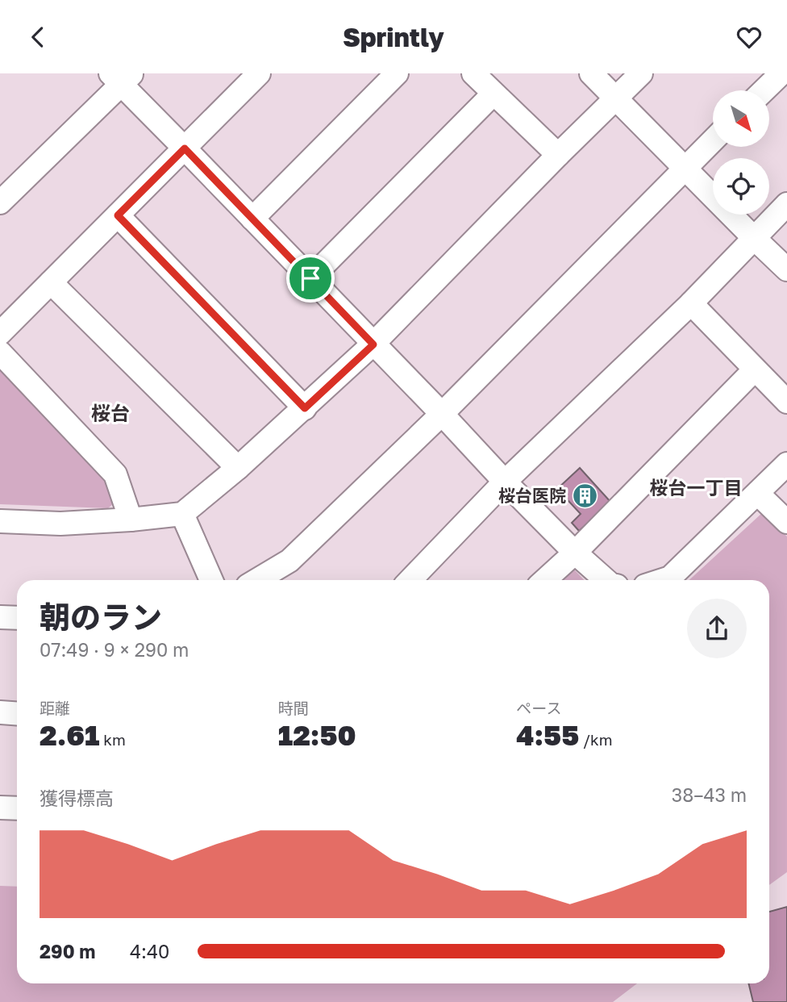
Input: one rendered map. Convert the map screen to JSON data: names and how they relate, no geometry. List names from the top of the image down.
{
  "districts": ["桜台", "桜台一丁目"],
  "places": {
    "building": ["桜台医院"]
  },
  "north": "bottom right",
  "page": {
    "header": "Sprintly",
    "heading": ["朝のラン", "07:49 · 9 × 290 m"],
    "stats": [
      ["距離", "2.61 km"],
      ["時間", "12:50"],
      ["ペース", "4:55 /km"]
    ],
    "chart": ["獲得標高", "38–43 m"],
    "list": [
      {
        "name": "290 m",
        "note": "4:40"
      }
    ]
  }
}
